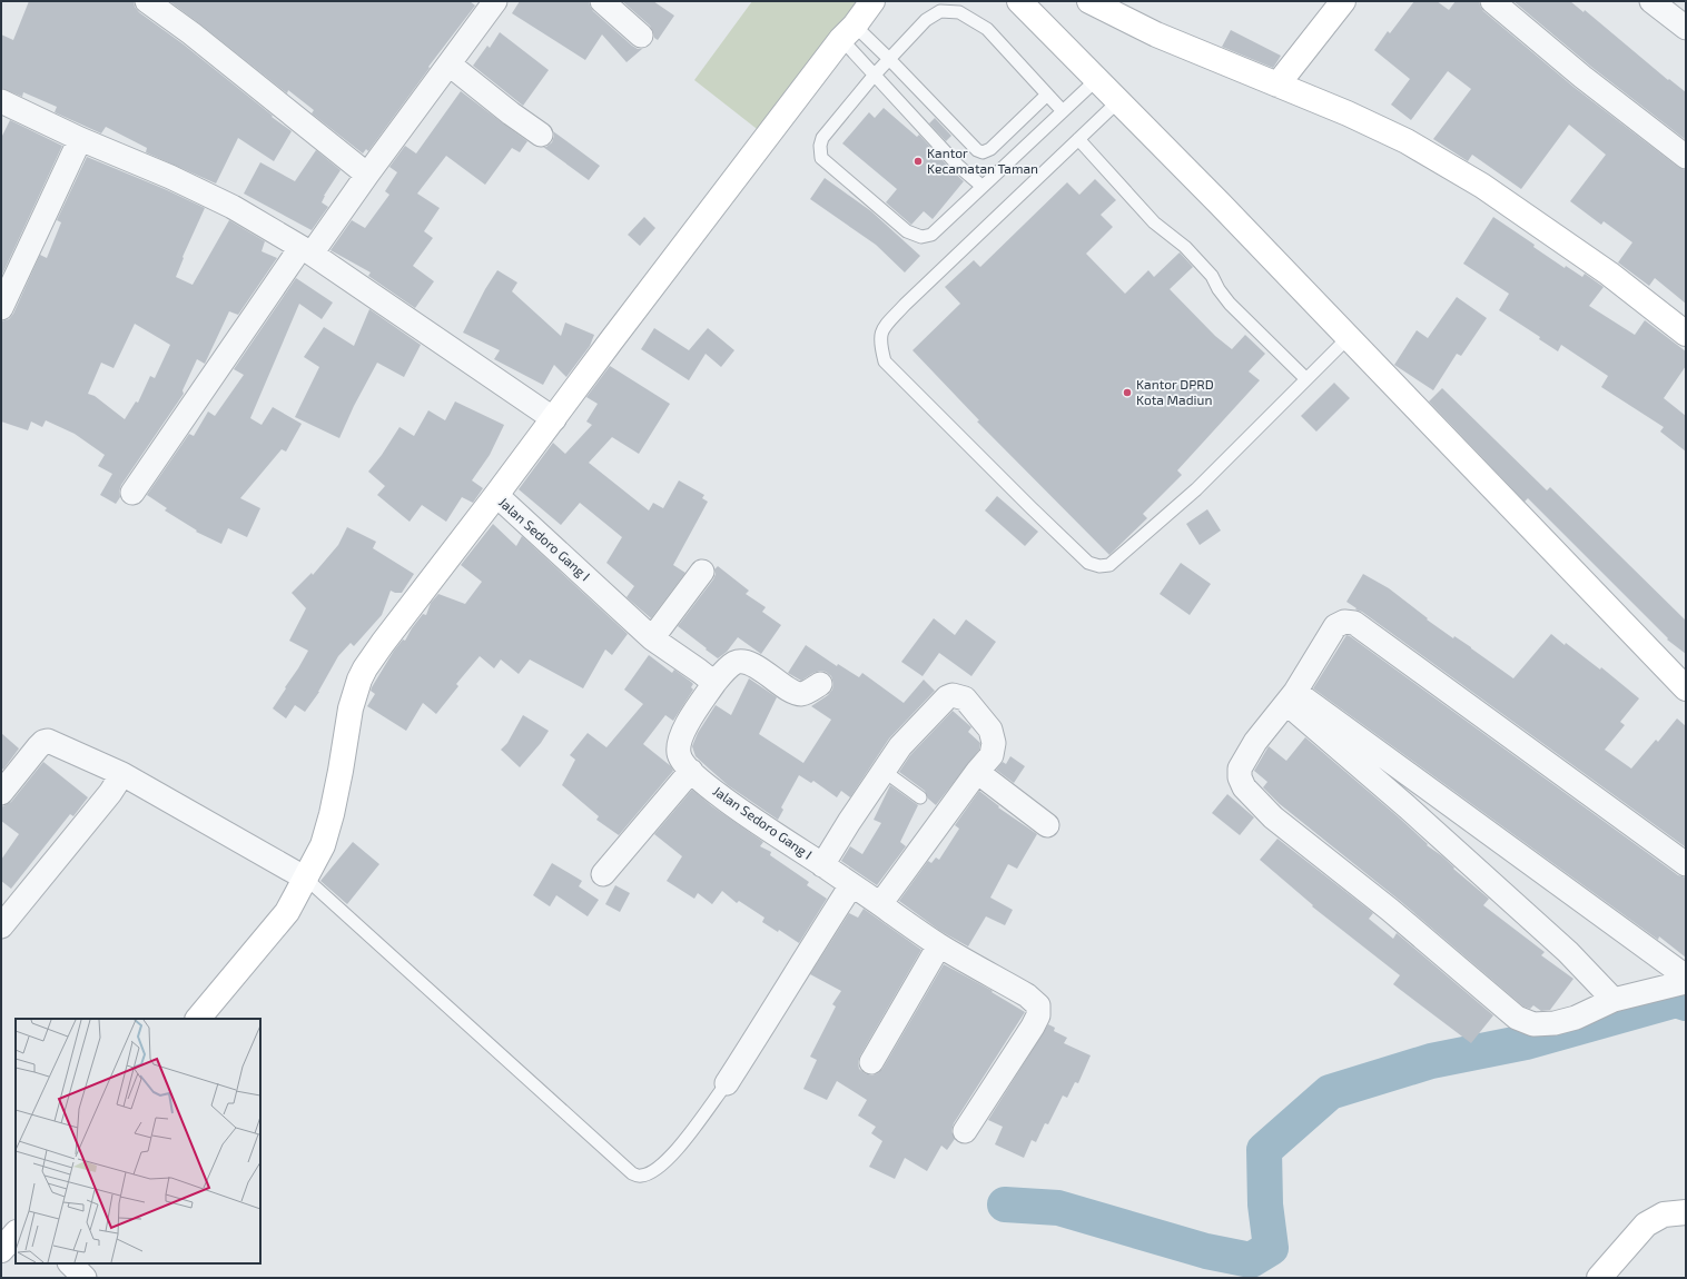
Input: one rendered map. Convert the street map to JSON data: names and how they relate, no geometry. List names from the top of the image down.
{
  "streets": {
    "street": ["Jalan Sedoro Gang I"]
  },
  "places": ["Kantor Kecamatan Taman", "Kantor DPRD Kota Madiun"]
}
